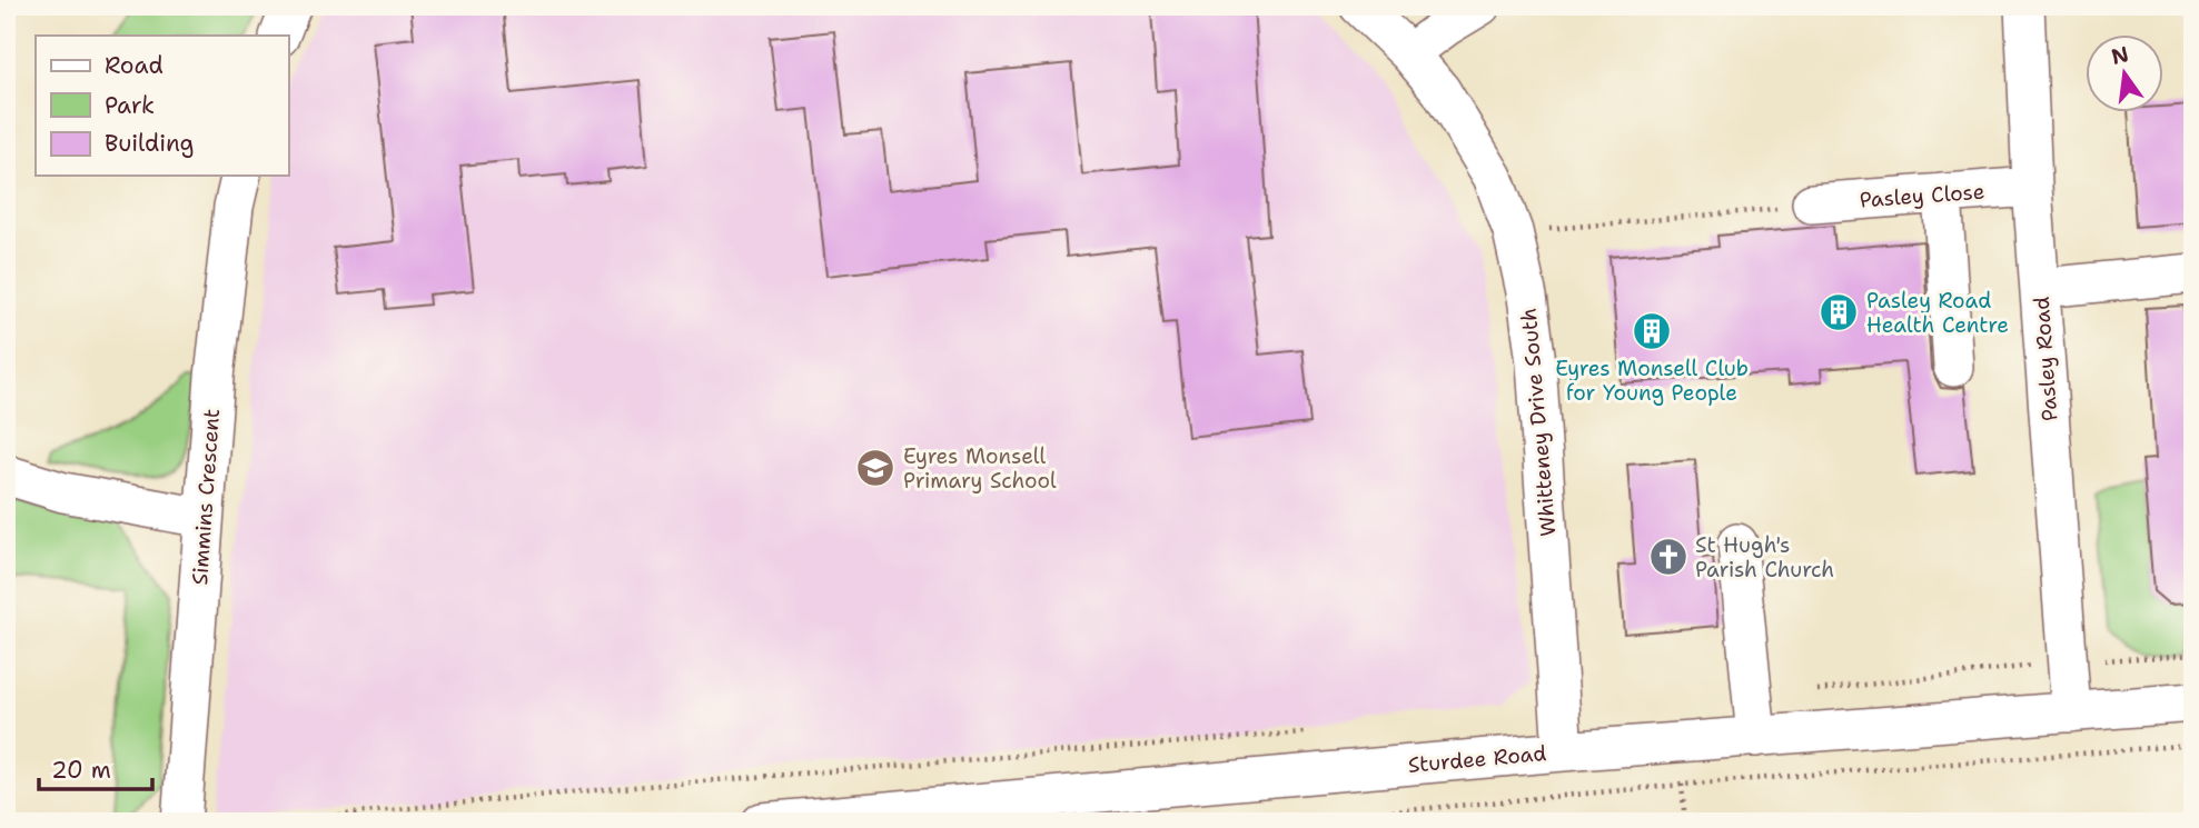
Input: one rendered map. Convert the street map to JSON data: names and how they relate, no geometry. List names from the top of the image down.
{
  "streets": {
    "street": [
      "Pasley Close",
      "Pasley Road",
      "Whitteney Drive South",
      "Simmins Crescent",
      "Sturdee Road"
    ]
  },
  "crossings": [
    ["Pasley Close", "Pasley Road"],
    ["Pasley Road", "Sturdee Road"],
    ["Whitteney Drive South", "Sturdee Road"]
  ],
  "places": {
    "building": ["Pasley Road Health Centre", "Eyres Monsell Club for Young People"],
    "school or university": ["Eyres Monsell Primary School"],
    "church": ["St Hugh's Parish Church"]
  },
  "legend": ["Road", "Park", "Building"],
  "scale_bar": "20 m",
  "north": "top"
}
